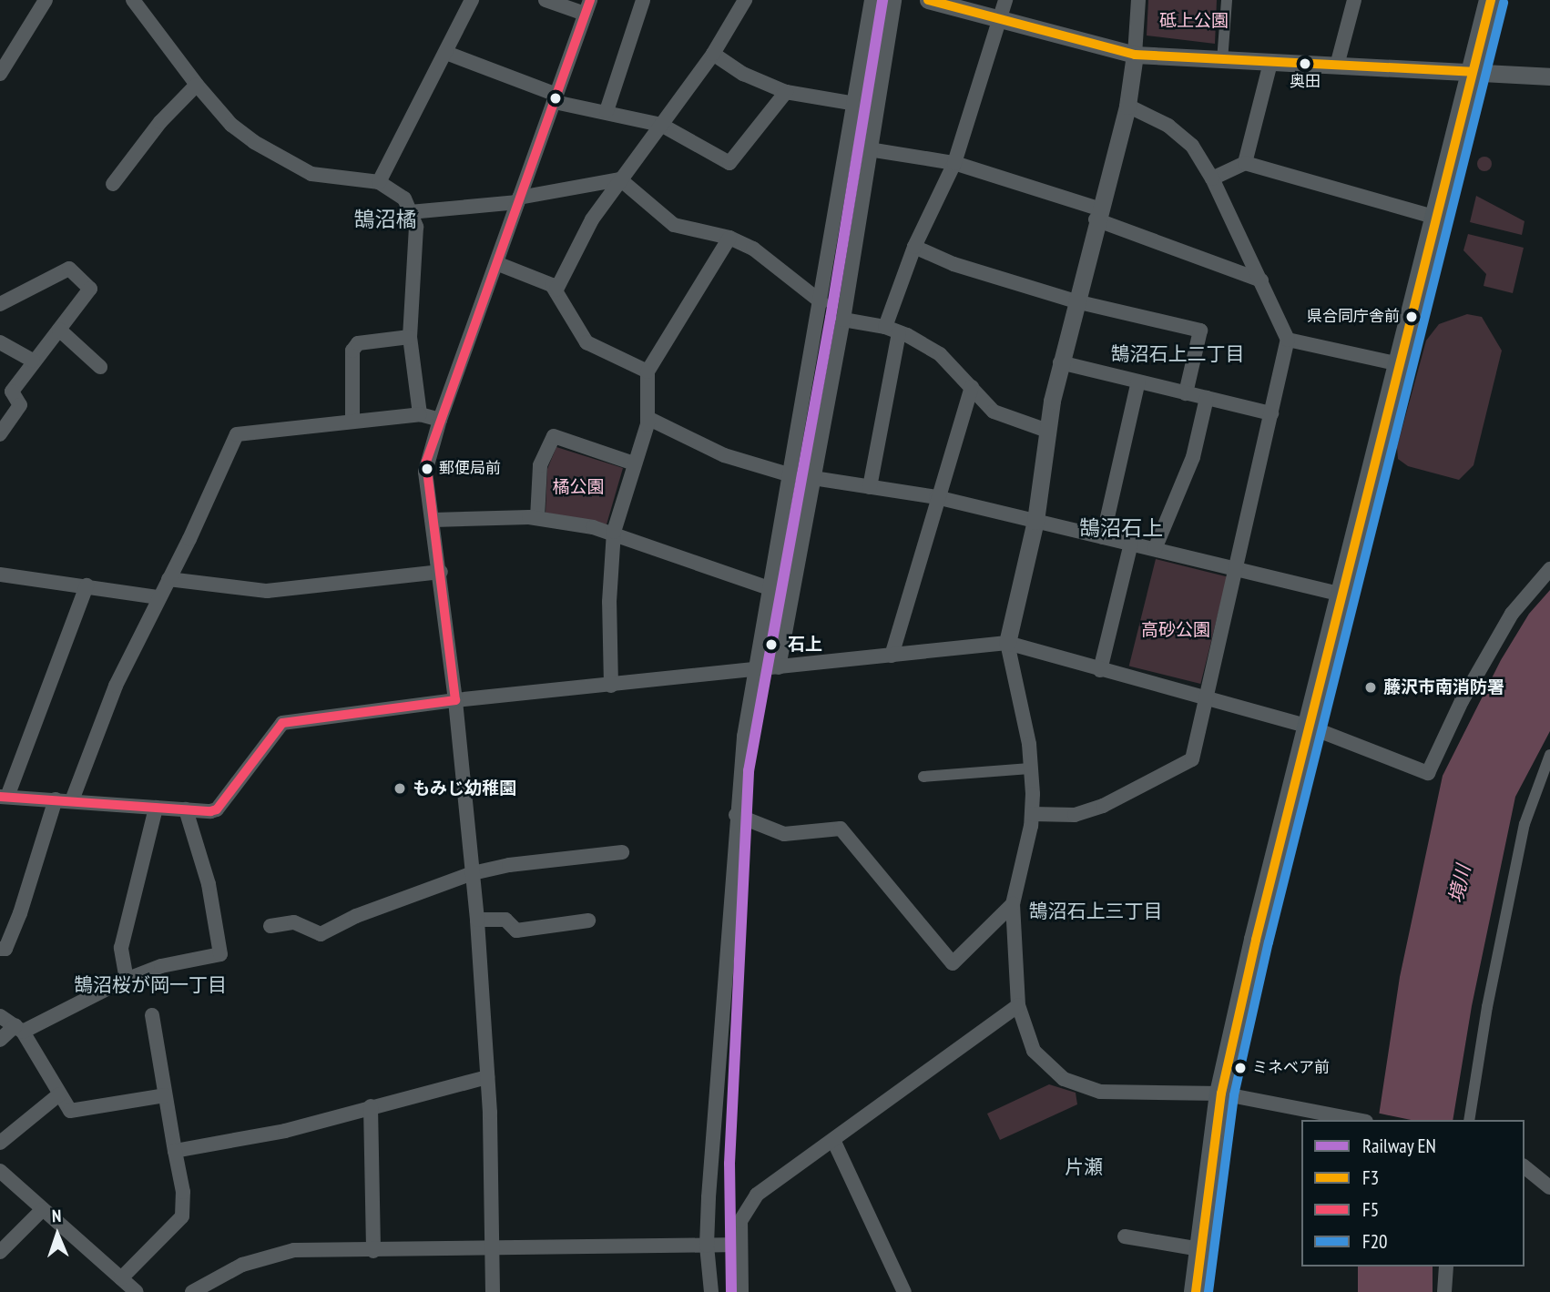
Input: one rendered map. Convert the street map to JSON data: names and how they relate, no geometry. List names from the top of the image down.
{
  "districts": [
    "鵠沼橘",
    "鵠沼石上二丁目",
    "鵠沼石上",
    "鵠沼石上三丁目",
    "鵠沼桜が岡一丁目",
    "片瀬"
  ],
  "water": ["境川"],
  "parks": ["砥上公園", "橘公園", "高砂公園"],
  "places": [
    "奥田",
    "県合同庁舎前",
    "郵便局前",
    "石上",
    "藤沢市南消防署",
    "もみじ幼稚園",
    "ミネベア前"
  ],
  "lines": [
    "rail line EN",
    "transit line F3",
    "transit line F5",
    "transit line F20"
  ],
  "legend": [
    "Railway EN",
    "F3",
    "F5",
    "F20"
  ],
  "north": "top"
}
